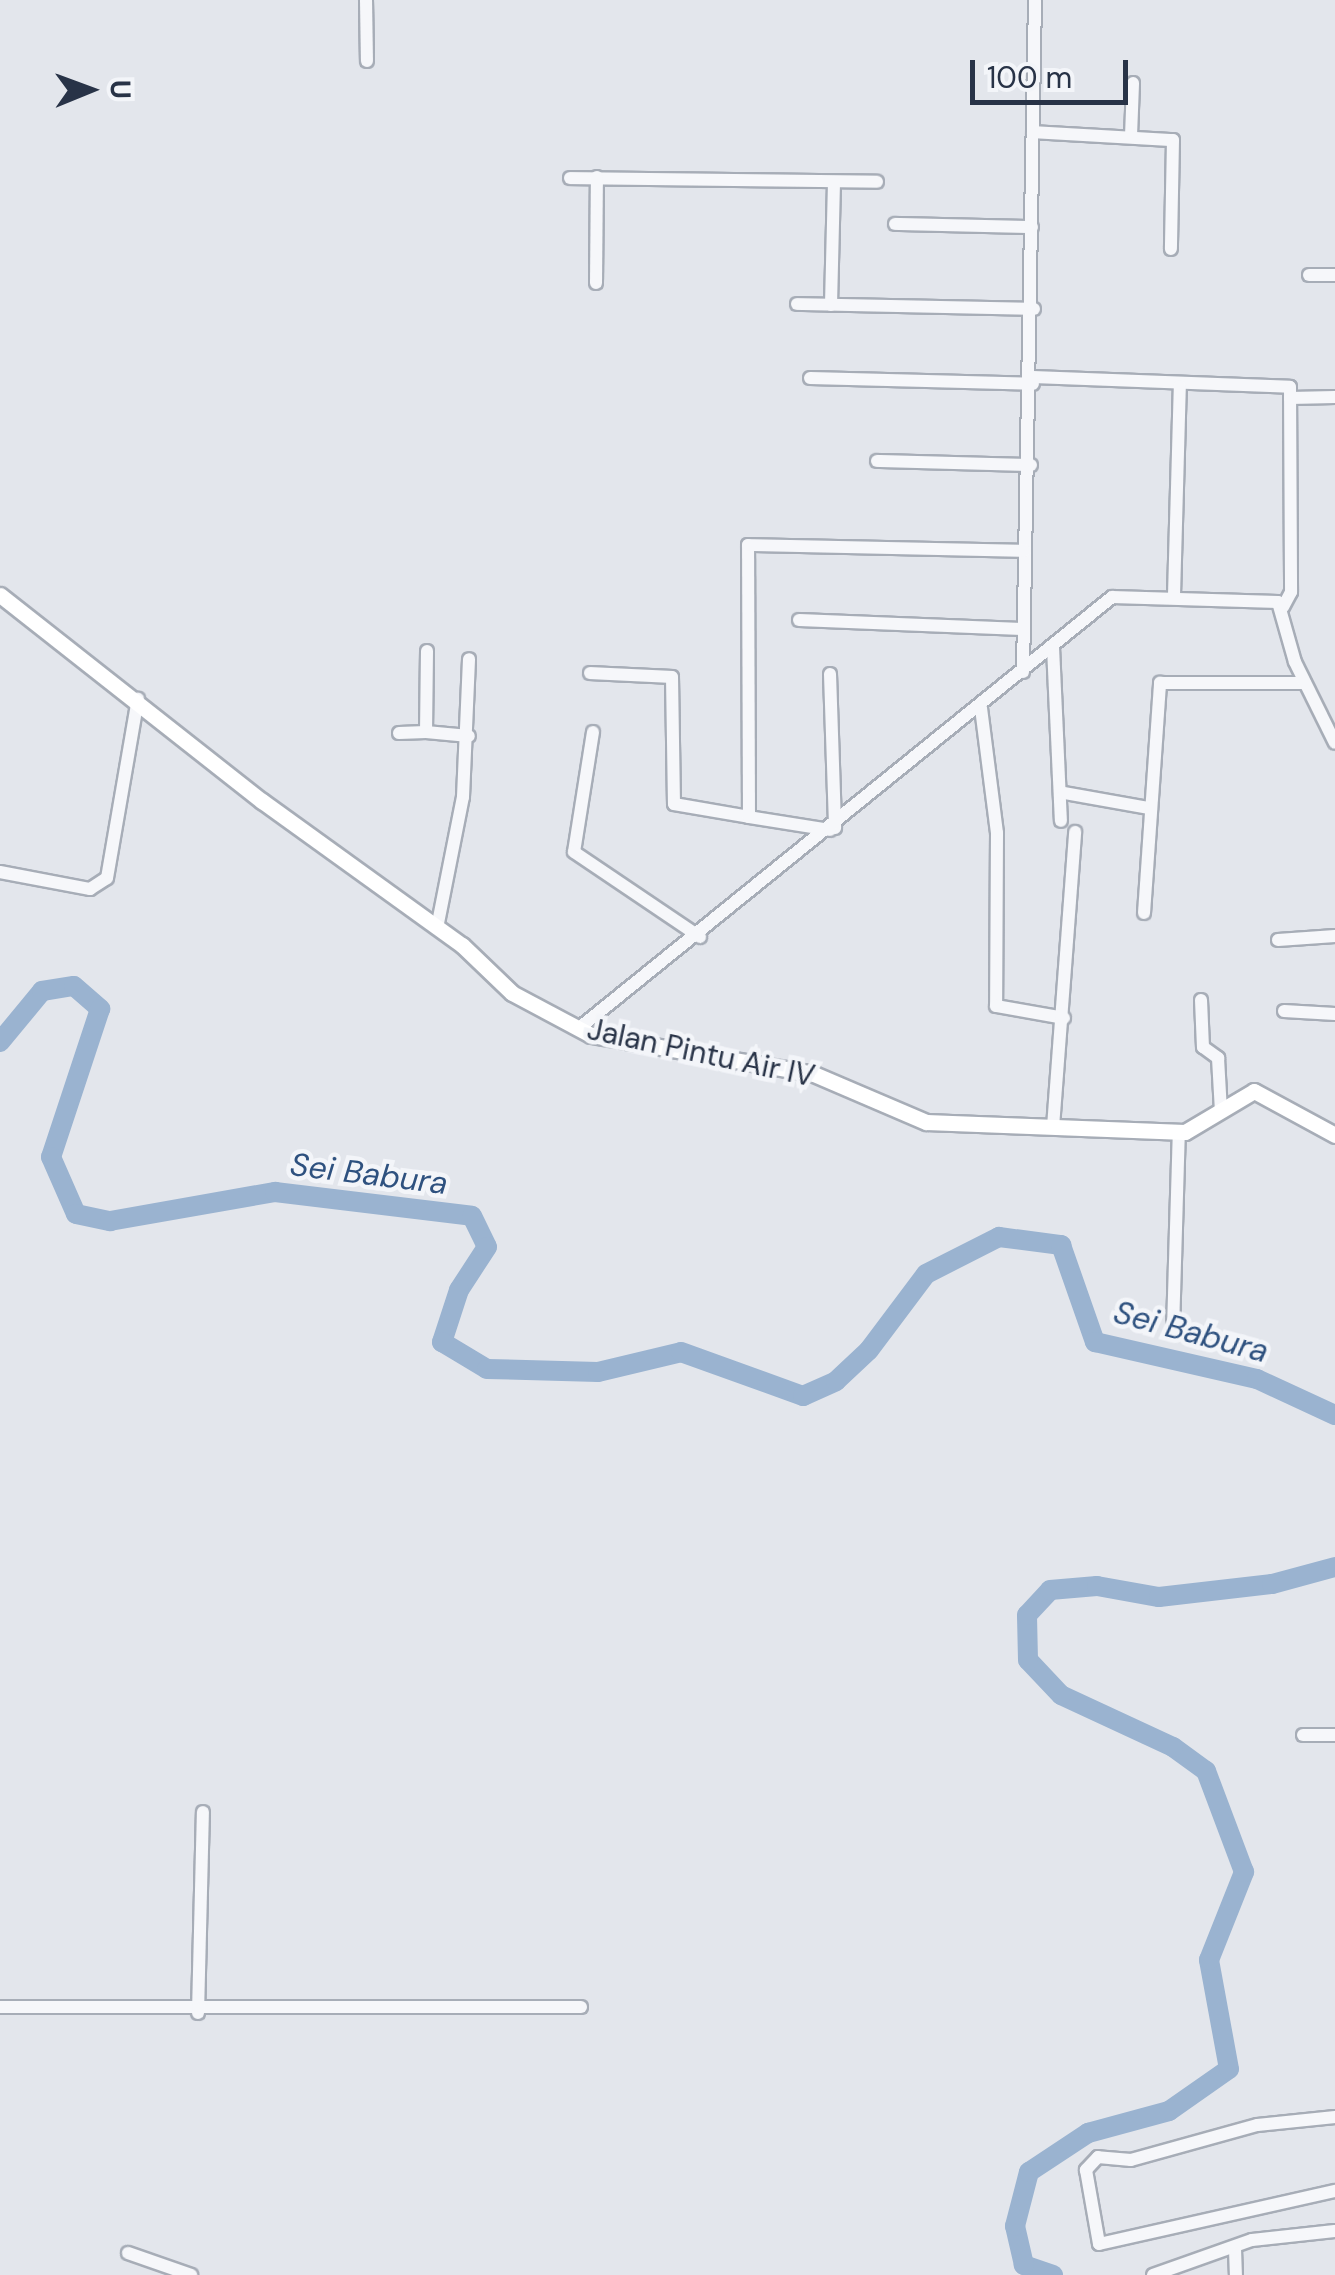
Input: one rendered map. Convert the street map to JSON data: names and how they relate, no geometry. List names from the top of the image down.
{
  "streets": {
    "main road": ["Jalan Pintu Air IV"]
  },
  "water": ["Sei Babura"],
  "scale_bar": "100 m",
  "north": "right"
}
